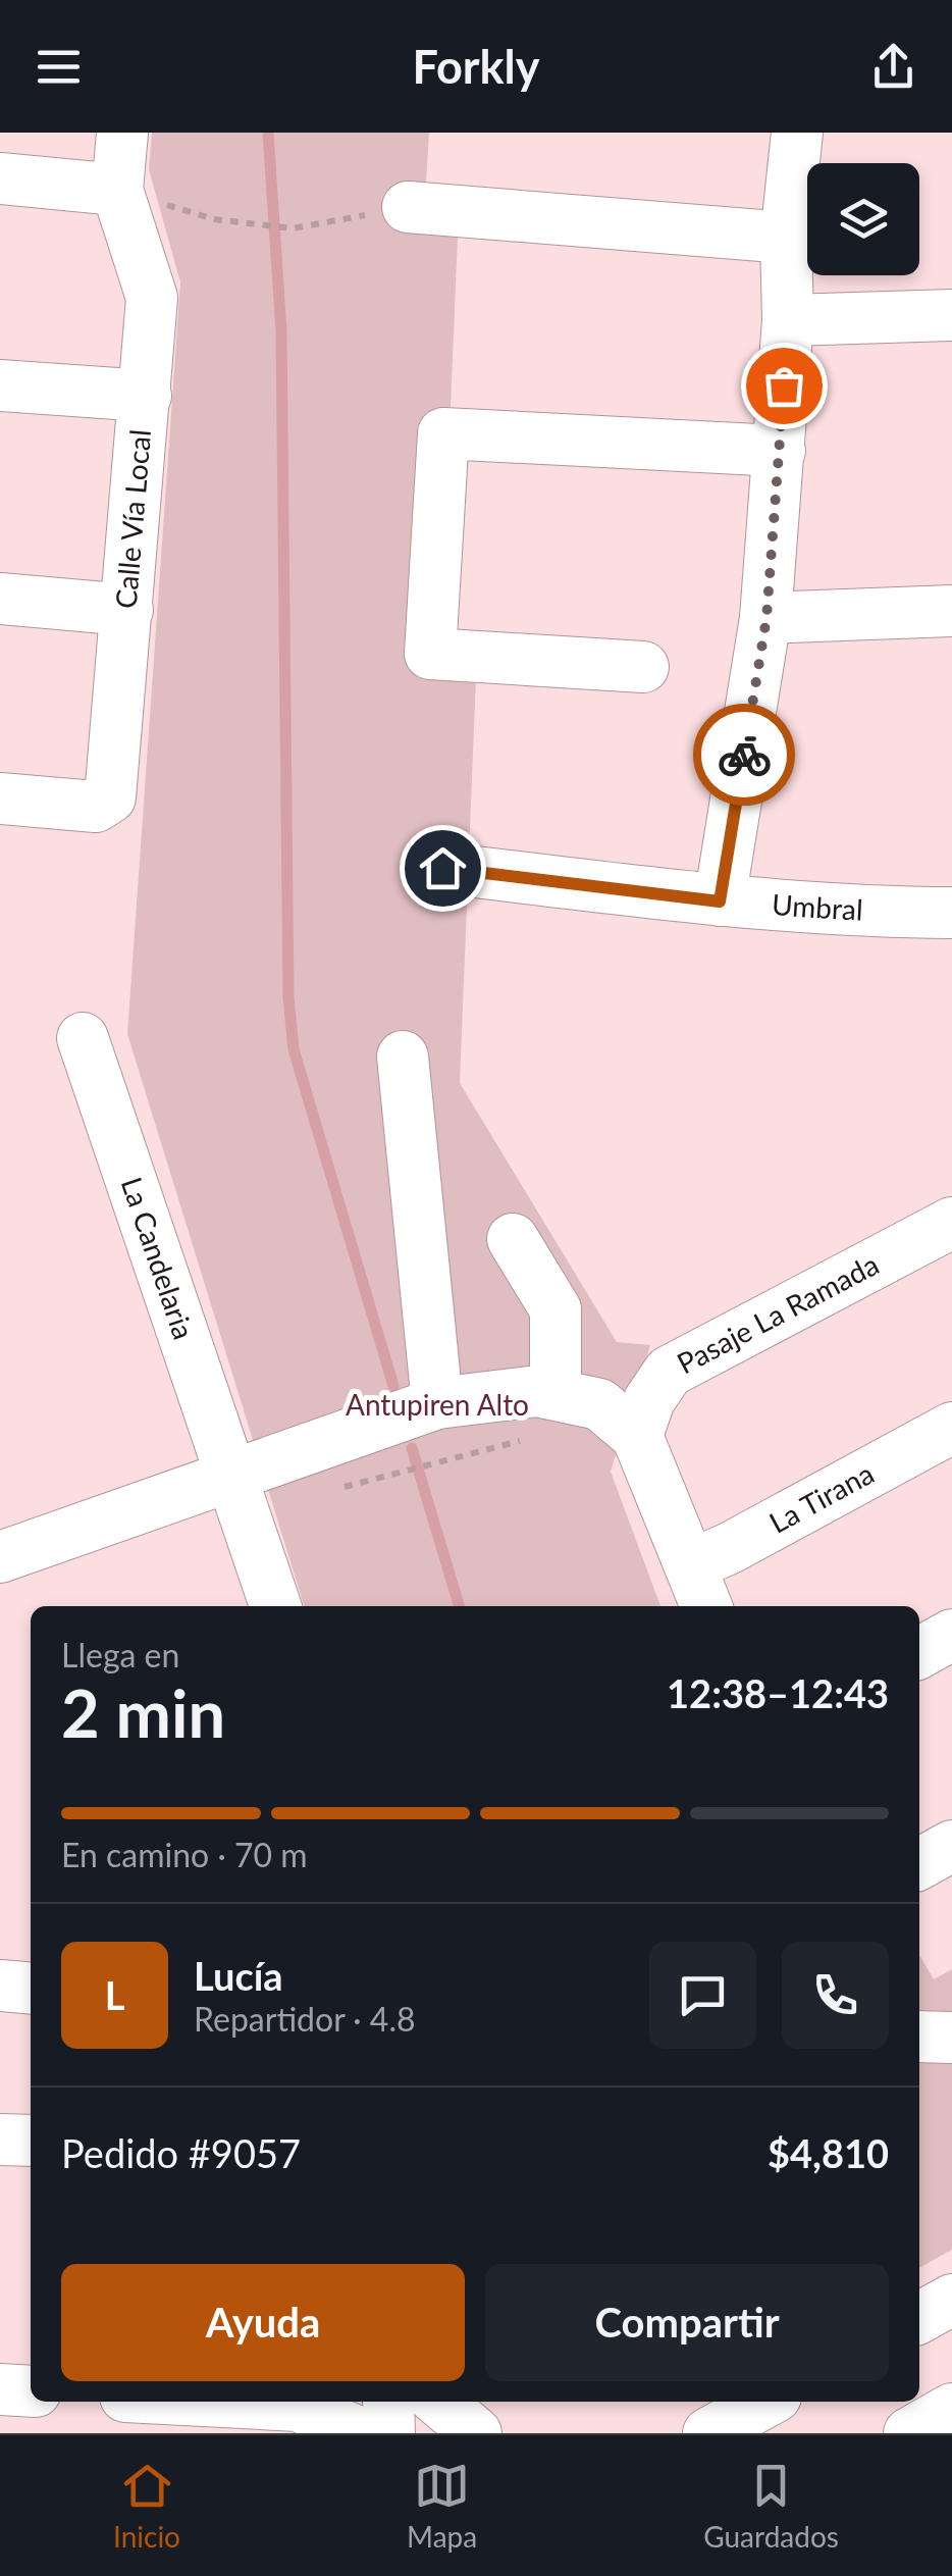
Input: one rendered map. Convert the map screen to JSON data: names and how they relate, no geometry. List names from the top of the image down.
{
  "streets": {
    "street": [
      "Calle Vía Local",
      "Umbral",
      "La Candelaria",
      "Pasaje La Ramada",
      "La Tirana"
    ]
  },
  "parks": ["Antupiren Alto"],
  "page": {
    "header": "Forkly",
    "heading": ["2 min", "Llega en", "12:38–12:43"],
    "panel": [
      "Lucía",
      "Repartidor · 4.8",
      "Pedido #9057",
      "$4,810"
    ],
    "bar": "En camino · 70 m",
    "round": "L",
    "buttons": ["Ayuda", "Compartir"],
    "tabs": ["Inicio", "Mapa", "Guardados"]
  }
}
